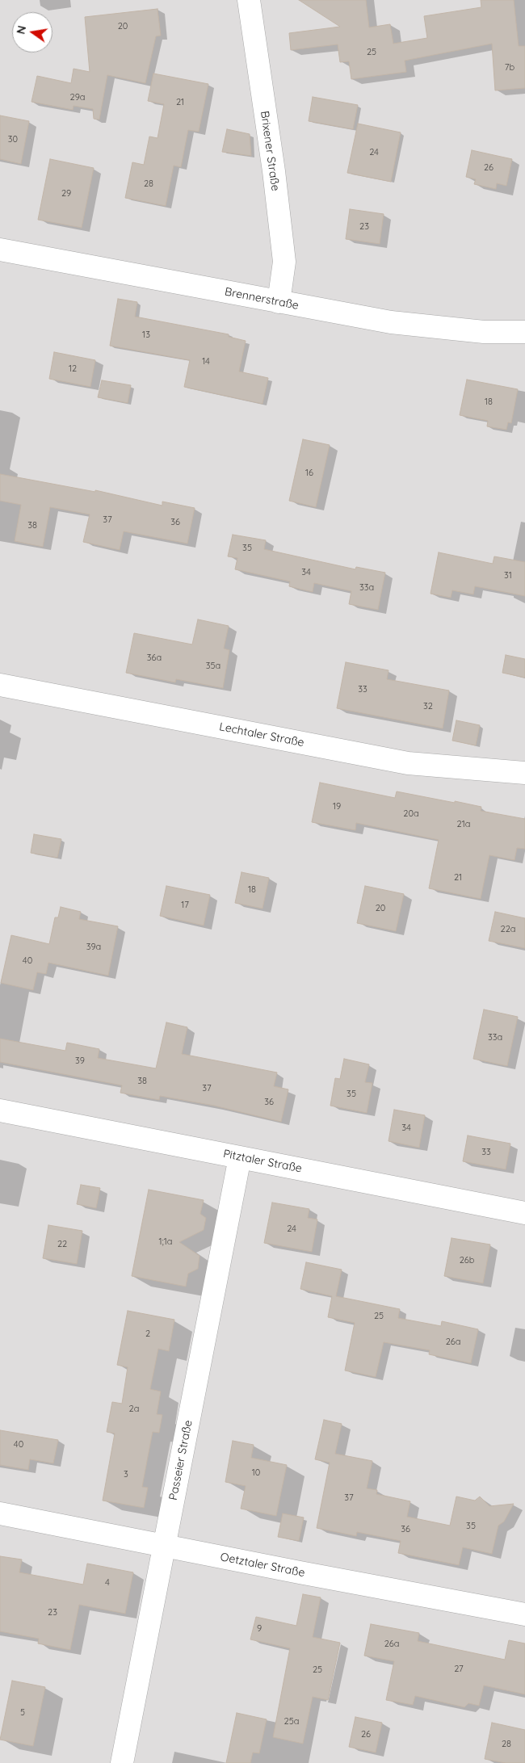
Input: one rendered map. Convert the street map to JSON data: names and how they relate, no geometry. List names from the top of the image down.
{
  "streets": {
    "street": [
      "Brixener Straße",
      "Brennerstraße",
      "Lechtaler Straße",
      "Pitztaler Straße",
      "Passeier Straße",
      "Oetztaler Straße"
    ]
  },
  "crossings": [
    ["Brixener Straße", "Brennerstraße"],
    ["Pitztaler Straße", "Passeier Straße"],
    ["Passeier Straße", "Oetztaler Straße"]
  ],
  "house_numbers": [
    "20",
    "25",
    "7b",
    "29a",
    "21",
    "30",
    "24",
    "26",
    "28",
    "29",
    "23",
    "13",
    "14",
    "12",
    "18",
    "16",
    "37",
    "36",
    "38",
    "35",
    "34",
    "31",
    "33a",
    "36a",
    "35a",
    "33",
    "32",
    "19",
    "20a",
    "21a",
    "21",
    "18",
    "17",
    "20",
    "22a",
    "39a",
    "40",
    "33a",
    "39",
    "38",
    "37",
    "35",
    "36",
    "34",
    "33",
    "24",
    "1;1a",
    "22",
    "26b",
    "25",
    "2",
    "26a",
    "2a",
    "40",
    "10",
    "3",
    "37",
    "35",
    "36",
    "4",
    "23",
    "9",
    "26a",
    "27",
    "25",
    "5",
    "25a",
    "26",
    "28"
  ],
  "north": "left"
}
